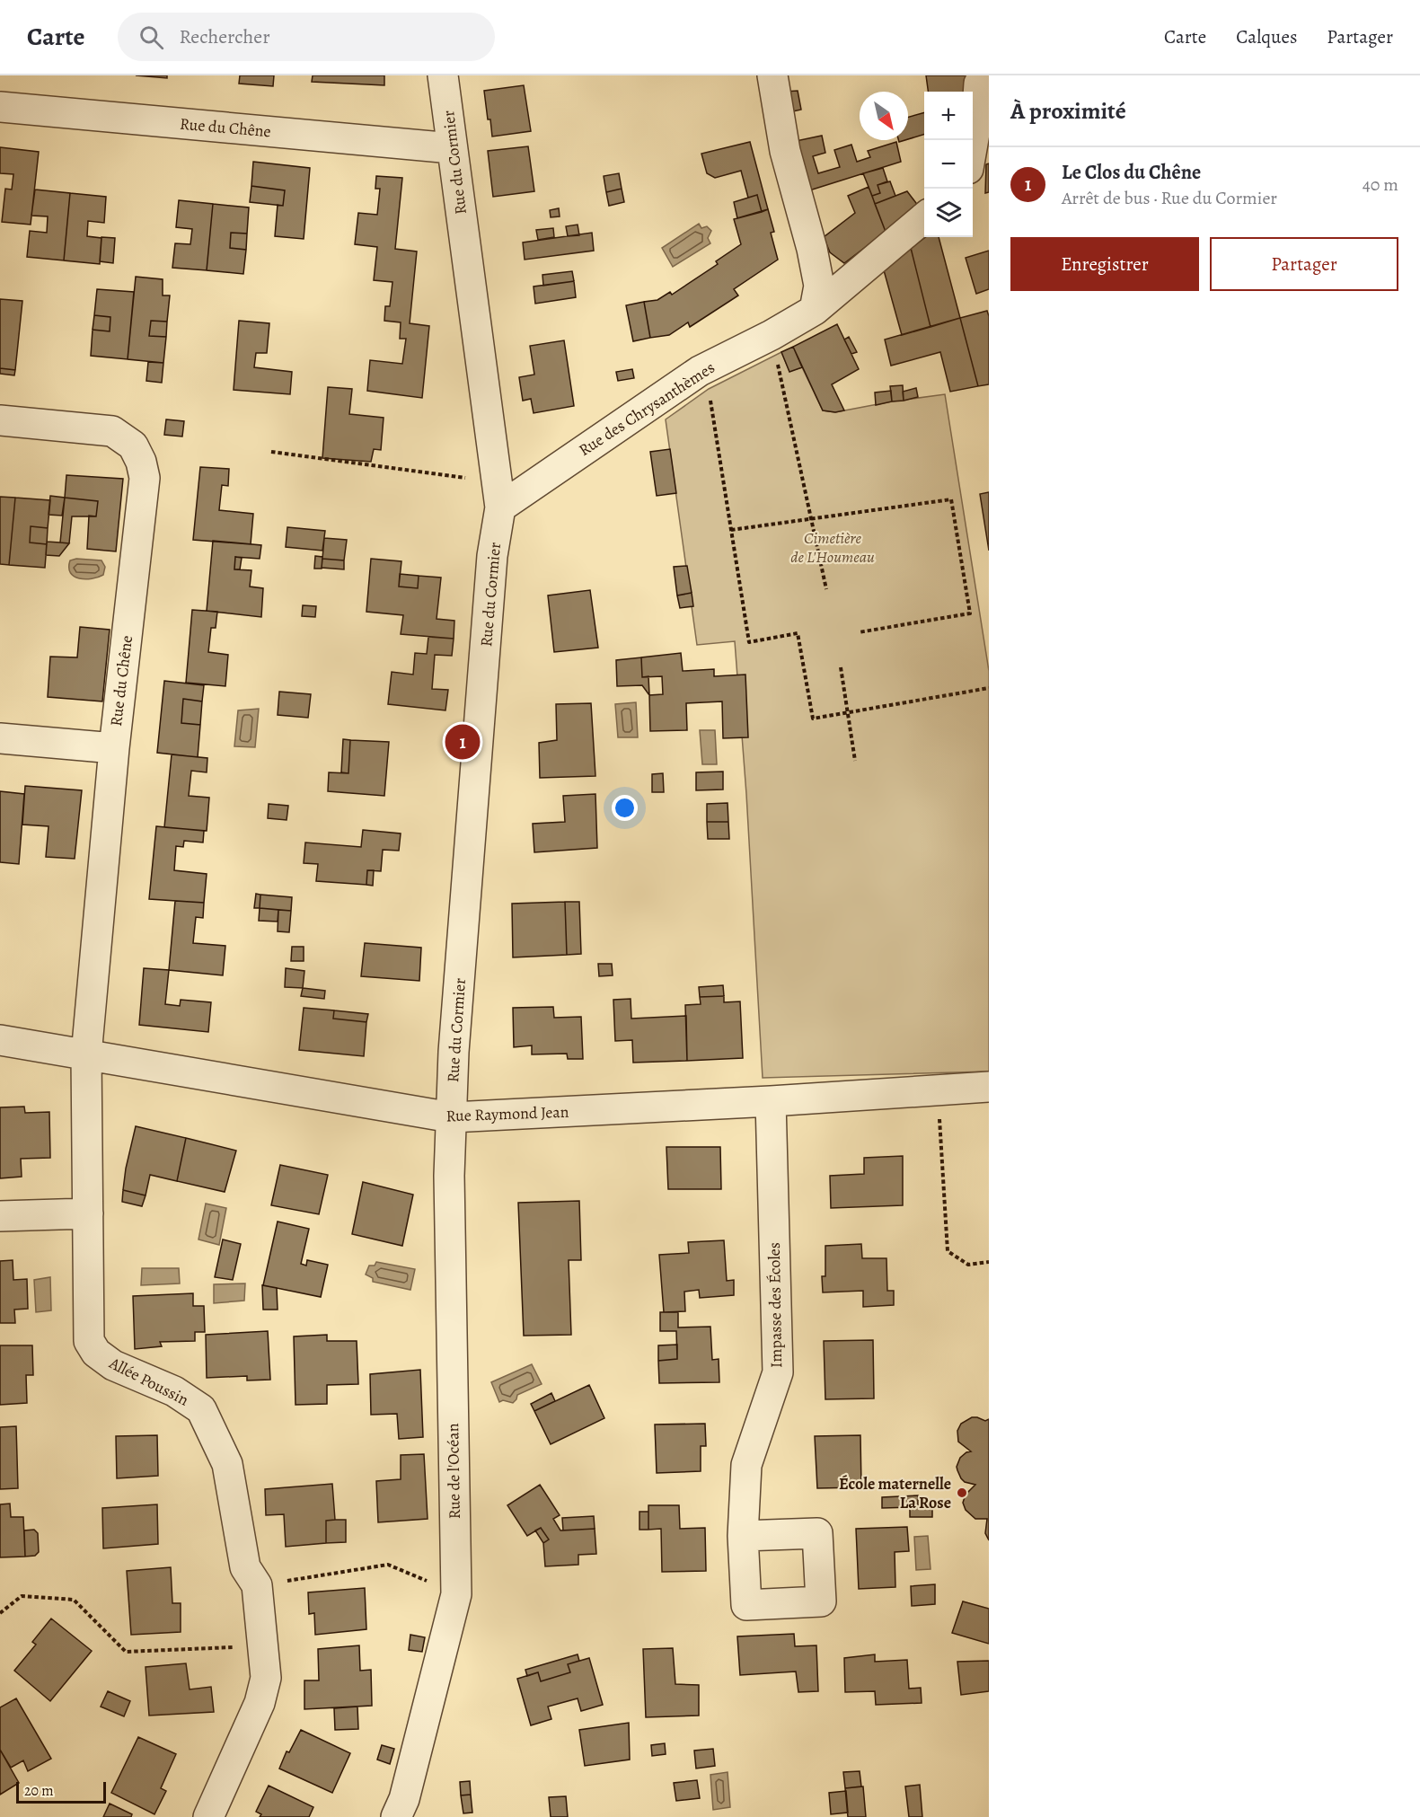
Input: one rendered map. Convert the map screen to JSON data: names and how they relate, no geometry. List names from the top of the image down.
{
  "streets": {
    "street": [
      "Rue du Chêne",
      "Rue du Cormier",
      "Rue des Chrysanthèmes",
      "Rue Raymond Jean",
      "Impasse des Écoles",
      "Allée Poussin",
      "Rue de l'Océan"
    ]
  },
  "crossings": [
    ["Rue du Chêne", "Rue du Cormier"],
    ["Rue du Chêne", "Rue Raymond Jean"],
    ["Rue du Chêne", "Allée Poussin"],
    ["Rue du Cormier", "Rue des Chrysanthèmes"],
    ["Rue du Cormier", "Rue Raymond Jean"],
    ["Rue du Cormier", "Rue de l'Océan"],
    ["Rue Raymond Jean", "Impasse des Écoles"],
    ["Rue Raymond Jean", "Allée Poussin"],
    ["Rue Raymond Jean", "Rue de l'Océan"]
  ],
  "parks": ["Cimetière de L'Houmeau"],
  "places": ["École maternelle La Rose"],
  "scale_bar": "20 m",
  "north": "bottom right",
  "page": {
    "header": "Carte",
    "search": "Rechercher",
    "nav": ["Carte", "Calques", "Partager"],
    "heading": "À proximité",
    "map_buttons": ["+", "−"],
    "list": [
      {
        "mark": "1",
        "name": "Le Clos du Chêne",
        "note": "Arrêt de bus · Rue du Cormier",
        "value": "40 m"
      }
    ],
    "buttons": ["Enregistrer", "Partager"],
    "pins": "1",
    "scale": "20 m"
  }
}
